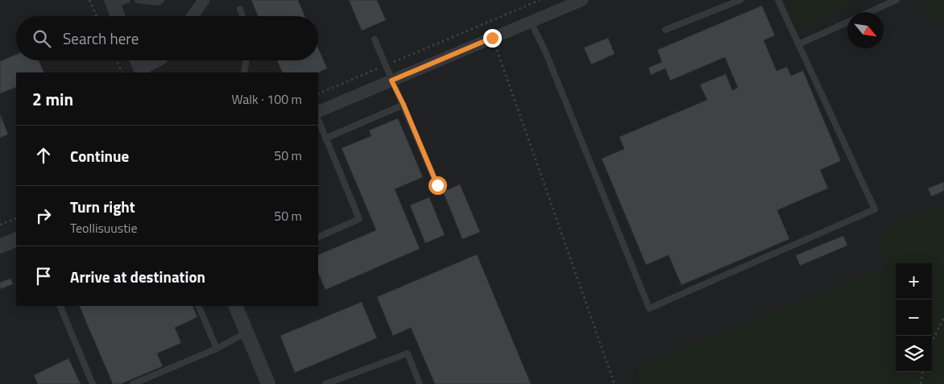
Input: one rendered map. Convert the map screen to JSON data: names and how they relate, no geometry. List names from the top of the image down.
{
  "north": "bottom right",
  "page": {
    "search": "Search here",
    "heading": ["2 min", "Walk · 100 m"],
    "list": [
      ["Continue", "50 m"],
      ["Turn right", "Teollisuustie", "50 m"],
      "Arrive at destination"
    ],
    "map_buttons": ["+", "−"]
  }
}
